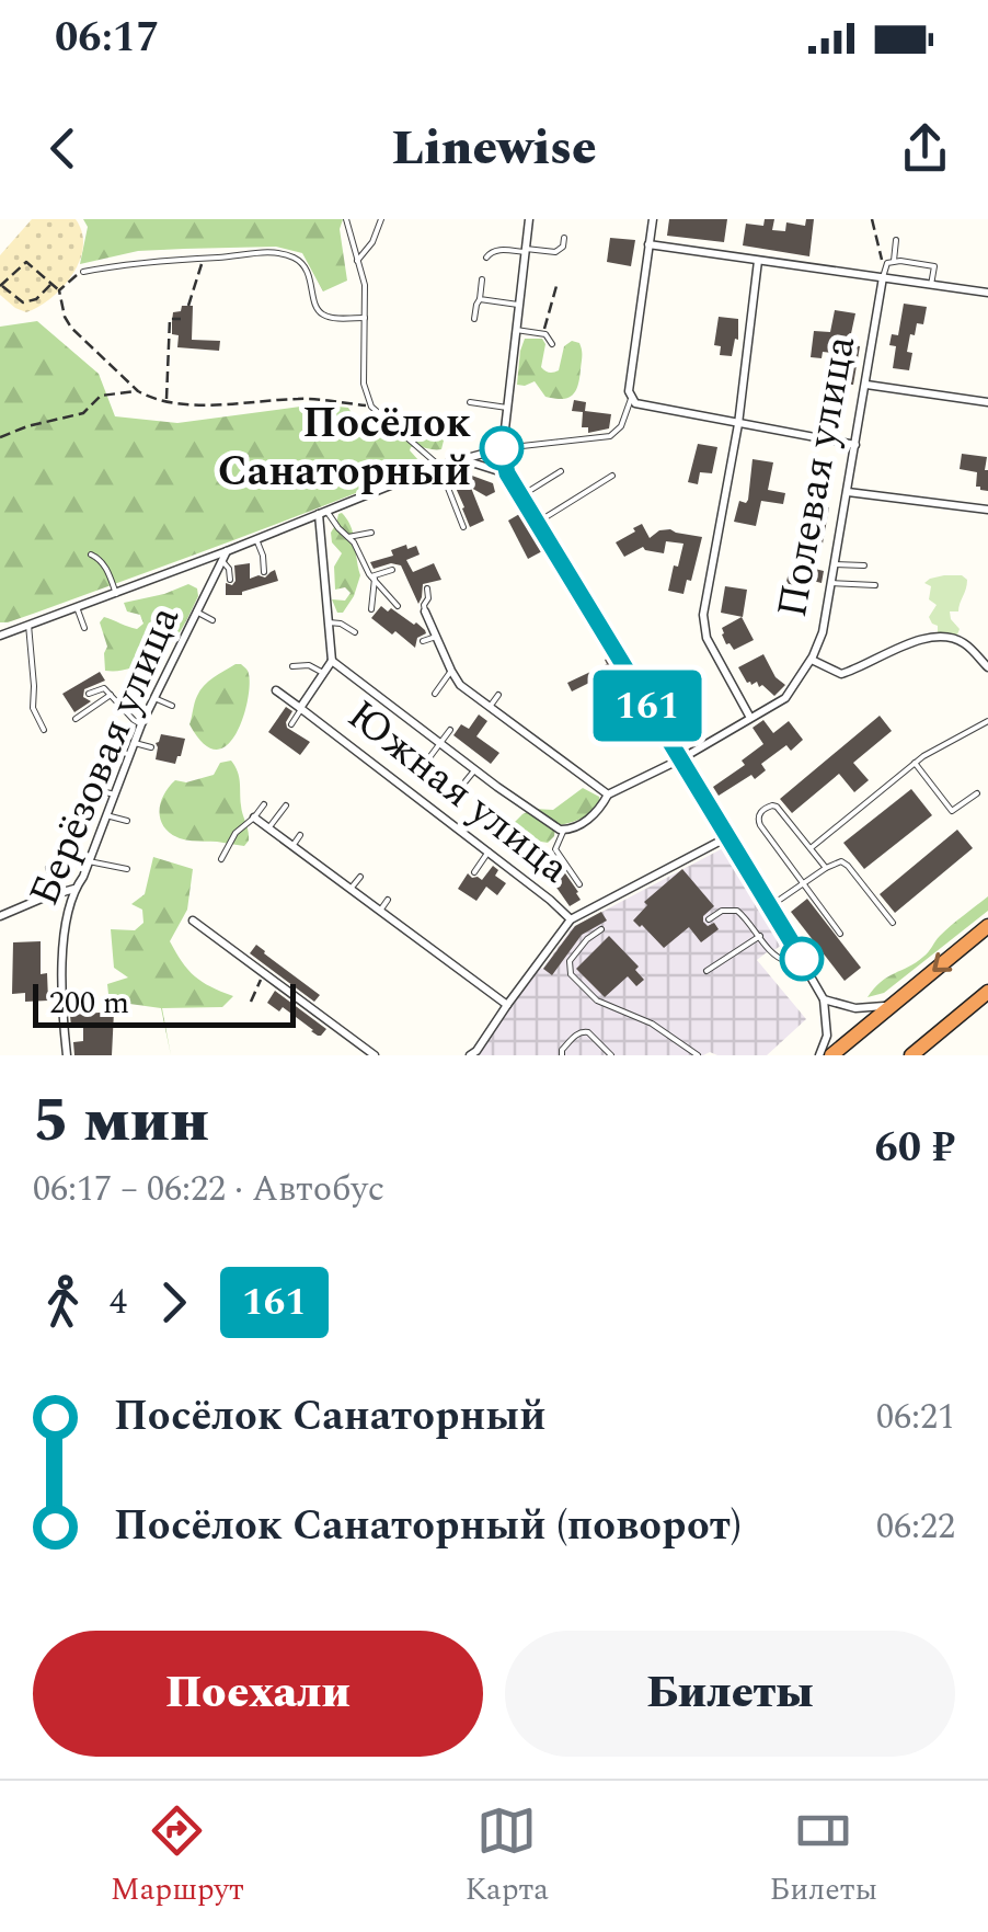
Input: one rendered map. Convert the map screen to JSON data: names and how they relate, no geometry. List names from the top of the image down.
{
  "streets": {
    "street": ["Полевая улица", "Берёзовая улица", "Южная улица"]
  },
  "places": ["Посёлок Санаторный"],
  "lines": ["bus line 161"],
  "scale_bar": "200 m",
  "page": {
    "status": "06:17",
    "header": "Linewise",
    "on_map": "161",
    "scale": "200 m",
    "heading": ["5 мин", "06:17 – 06:22 · Автобус", "60 ₽"],
    "legs": ["4", "161"],
    "list": [
      {
        "name": "Посёлок Санаторный",
        "value": "06:21"
      },
      {
        "name": "Посёлок Санаторный (поворот)",
        "value": "06:22"
      }
    ],
    "buttons": ["Поехали", "Билеты"],
    "tabs": ["Маршрут", "Карта", "Билеты"]
  }
}
